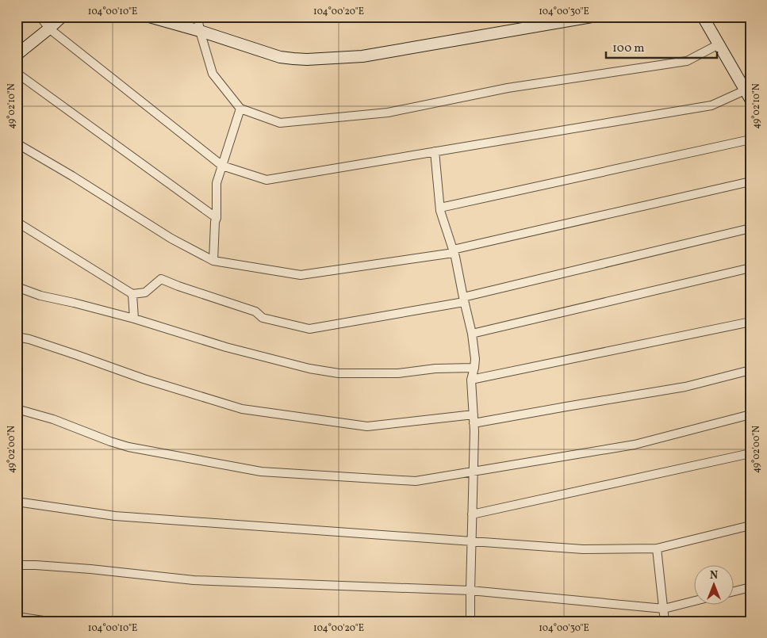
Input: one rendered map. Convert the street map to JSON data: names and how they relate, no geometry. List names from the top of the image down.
{
  "scale_bar": "100 m",
  "north": "top",
  "coordinates": [
    "104°00'10\"E",
    "104°00'20\"E",
    "104°00'30\"E",
    "49°02'10\"N",
    "49°02'00\"N"
  ]
}
